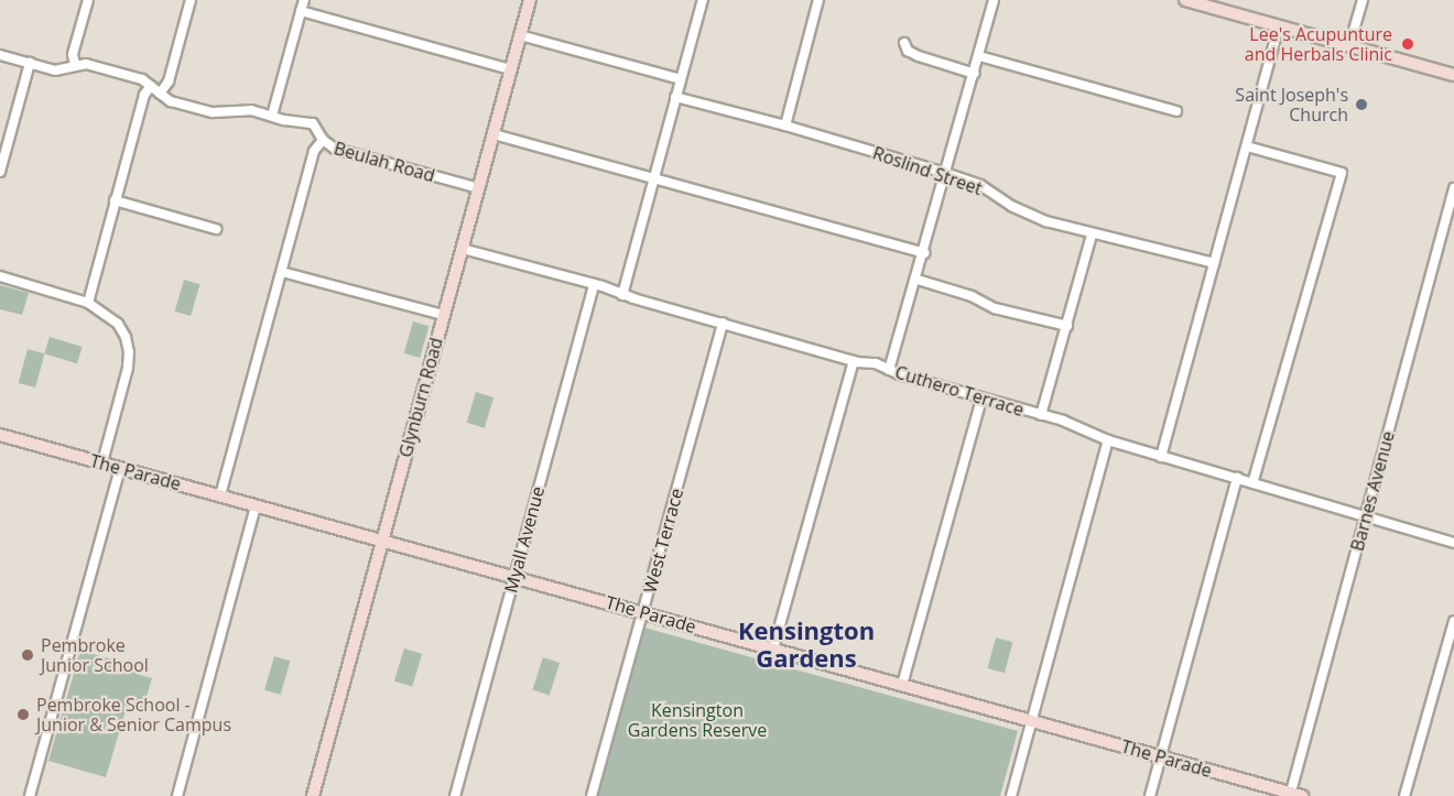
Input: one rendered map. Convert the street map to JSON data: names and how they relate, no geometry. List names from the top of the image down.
{
  "streets": {
    "main road": ["Glynburn Road", "The Parade"],
    "street": [
      "Beulah Road",
      "Roslind Street",
      "Cuthero Terrace",
      "Barnes Avenue",
      "Myall Avenue",
      "West Terrace"
    ]
  },
  "crossings": [
    ["Beulah Road", "Glynburn Road"],
    ["Cuthero Terrace", "Glynburn Road"],
    ["Cuthero Terrace", "Barnes Avenue"],
    ["Cuthero Terrace", "Myall Avenue"],
    ["Cuthero Terrace", "West Terrace"],
    ["Glynburn Road", "The Parade"],
    ["The Parade", "Barnes Avenue"],
    ["The Parade", "Myall Avenue"],
    ["The Parade", "West Terrace"]
  ],
  "districts": ["Kensington Gardens"],
  "parks": ["Kensington Gardens Reserve"],
  "places": [
    "Lee's Acupunture and Herbals Clinic",
    "Saint Joseph's Church",
    "Pembroke Junior School",
    "Pembroke School - Junior & Senior Campus"
  ]
}
